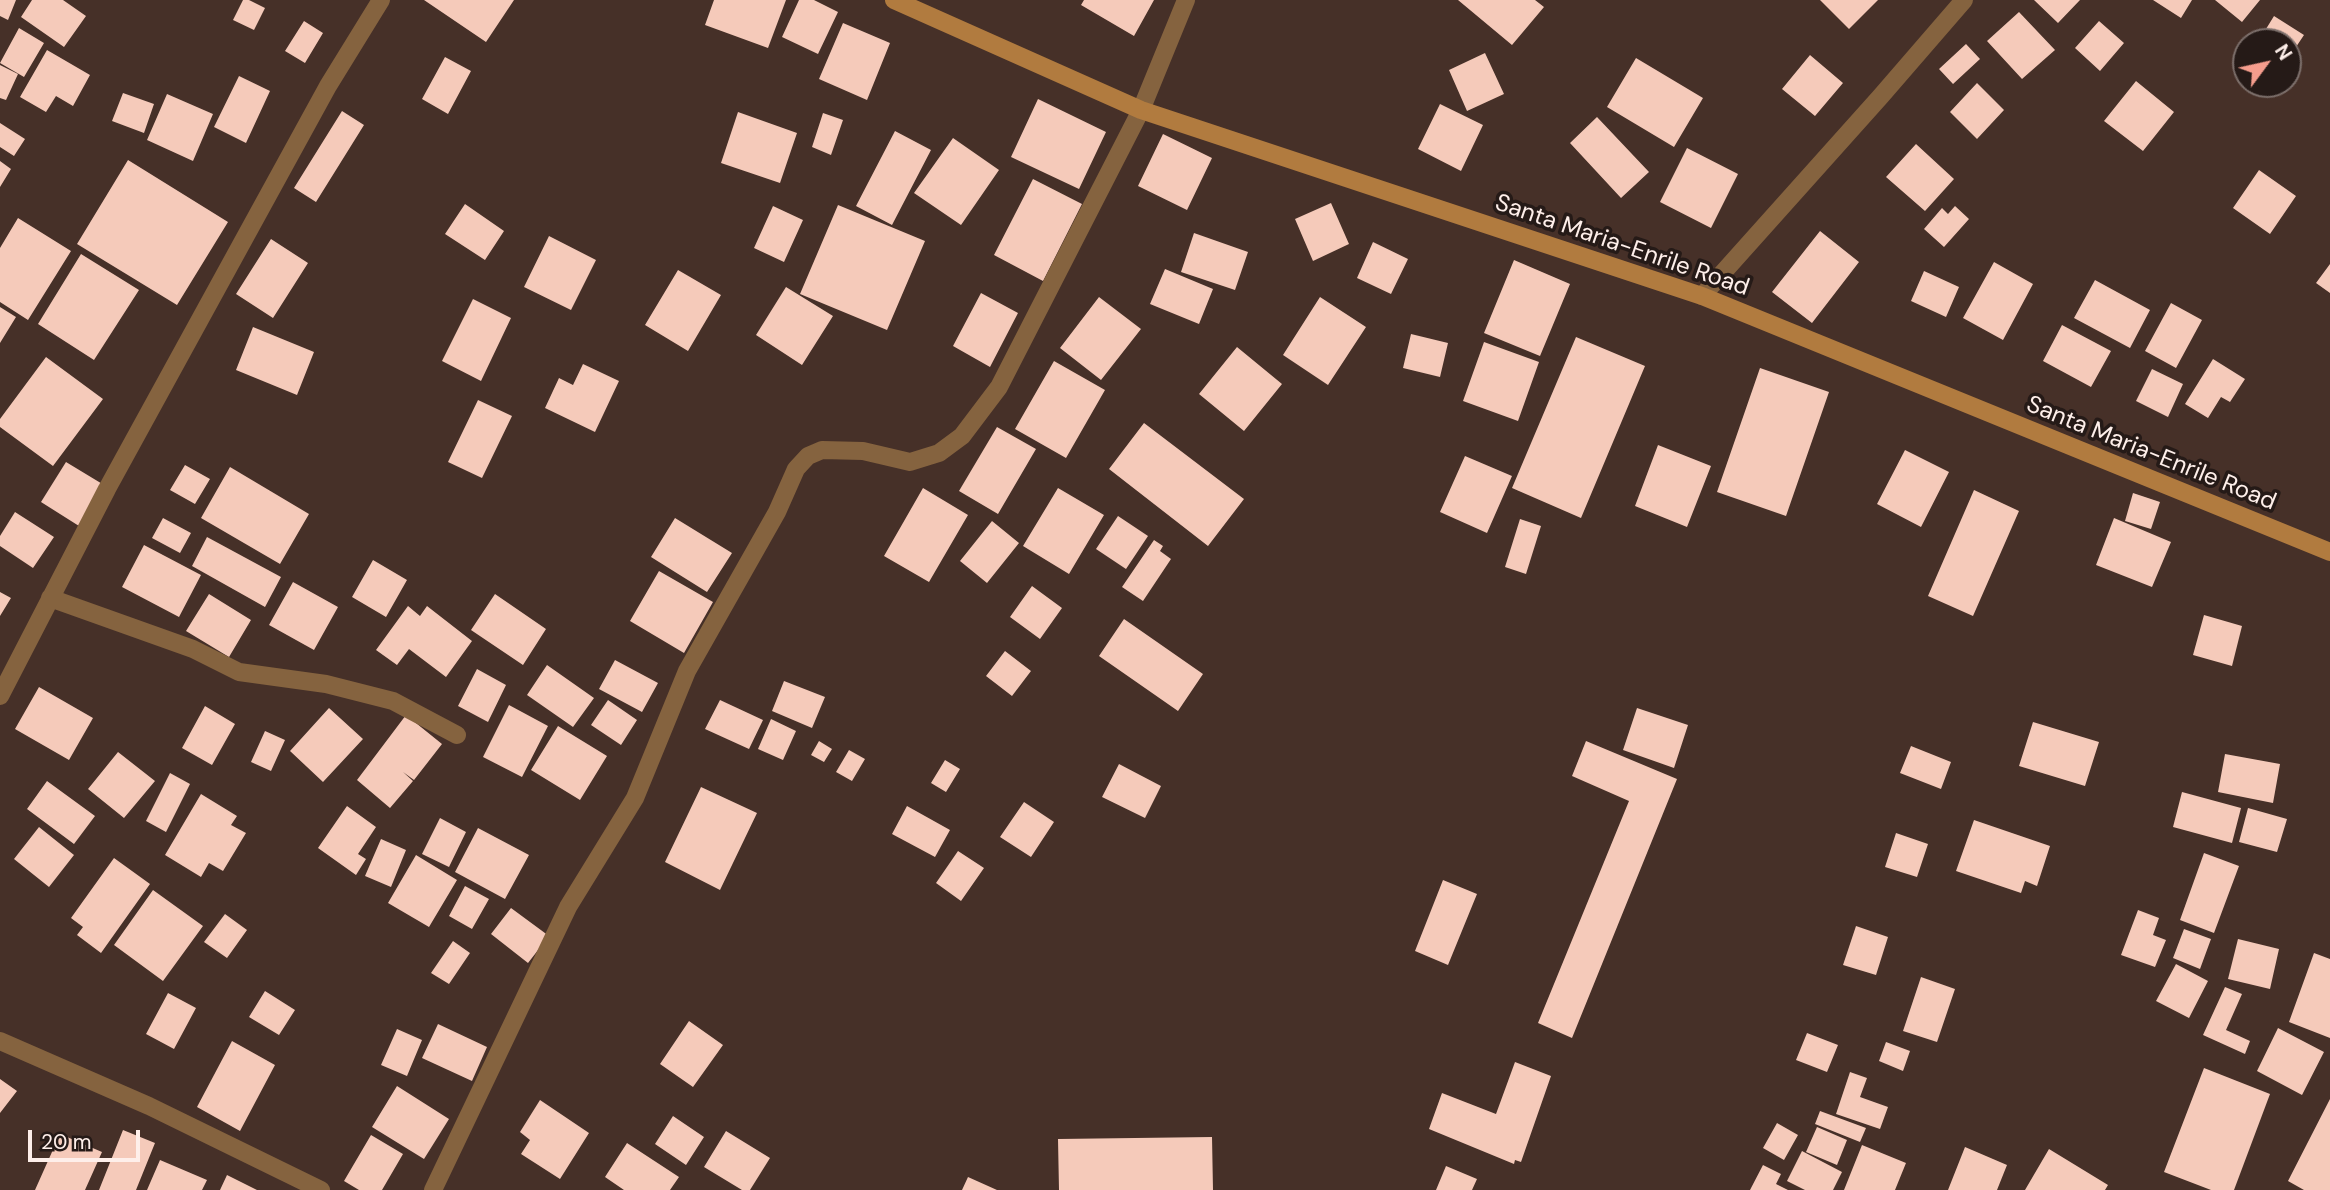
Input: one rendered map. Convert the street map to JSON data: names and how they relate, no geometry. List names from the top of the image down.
{
  "streets": {
    "main road": ["Santa Maria-Enrile Road"]
  },
  "scale_bar": "20 m",
  "north": "top right"
}
